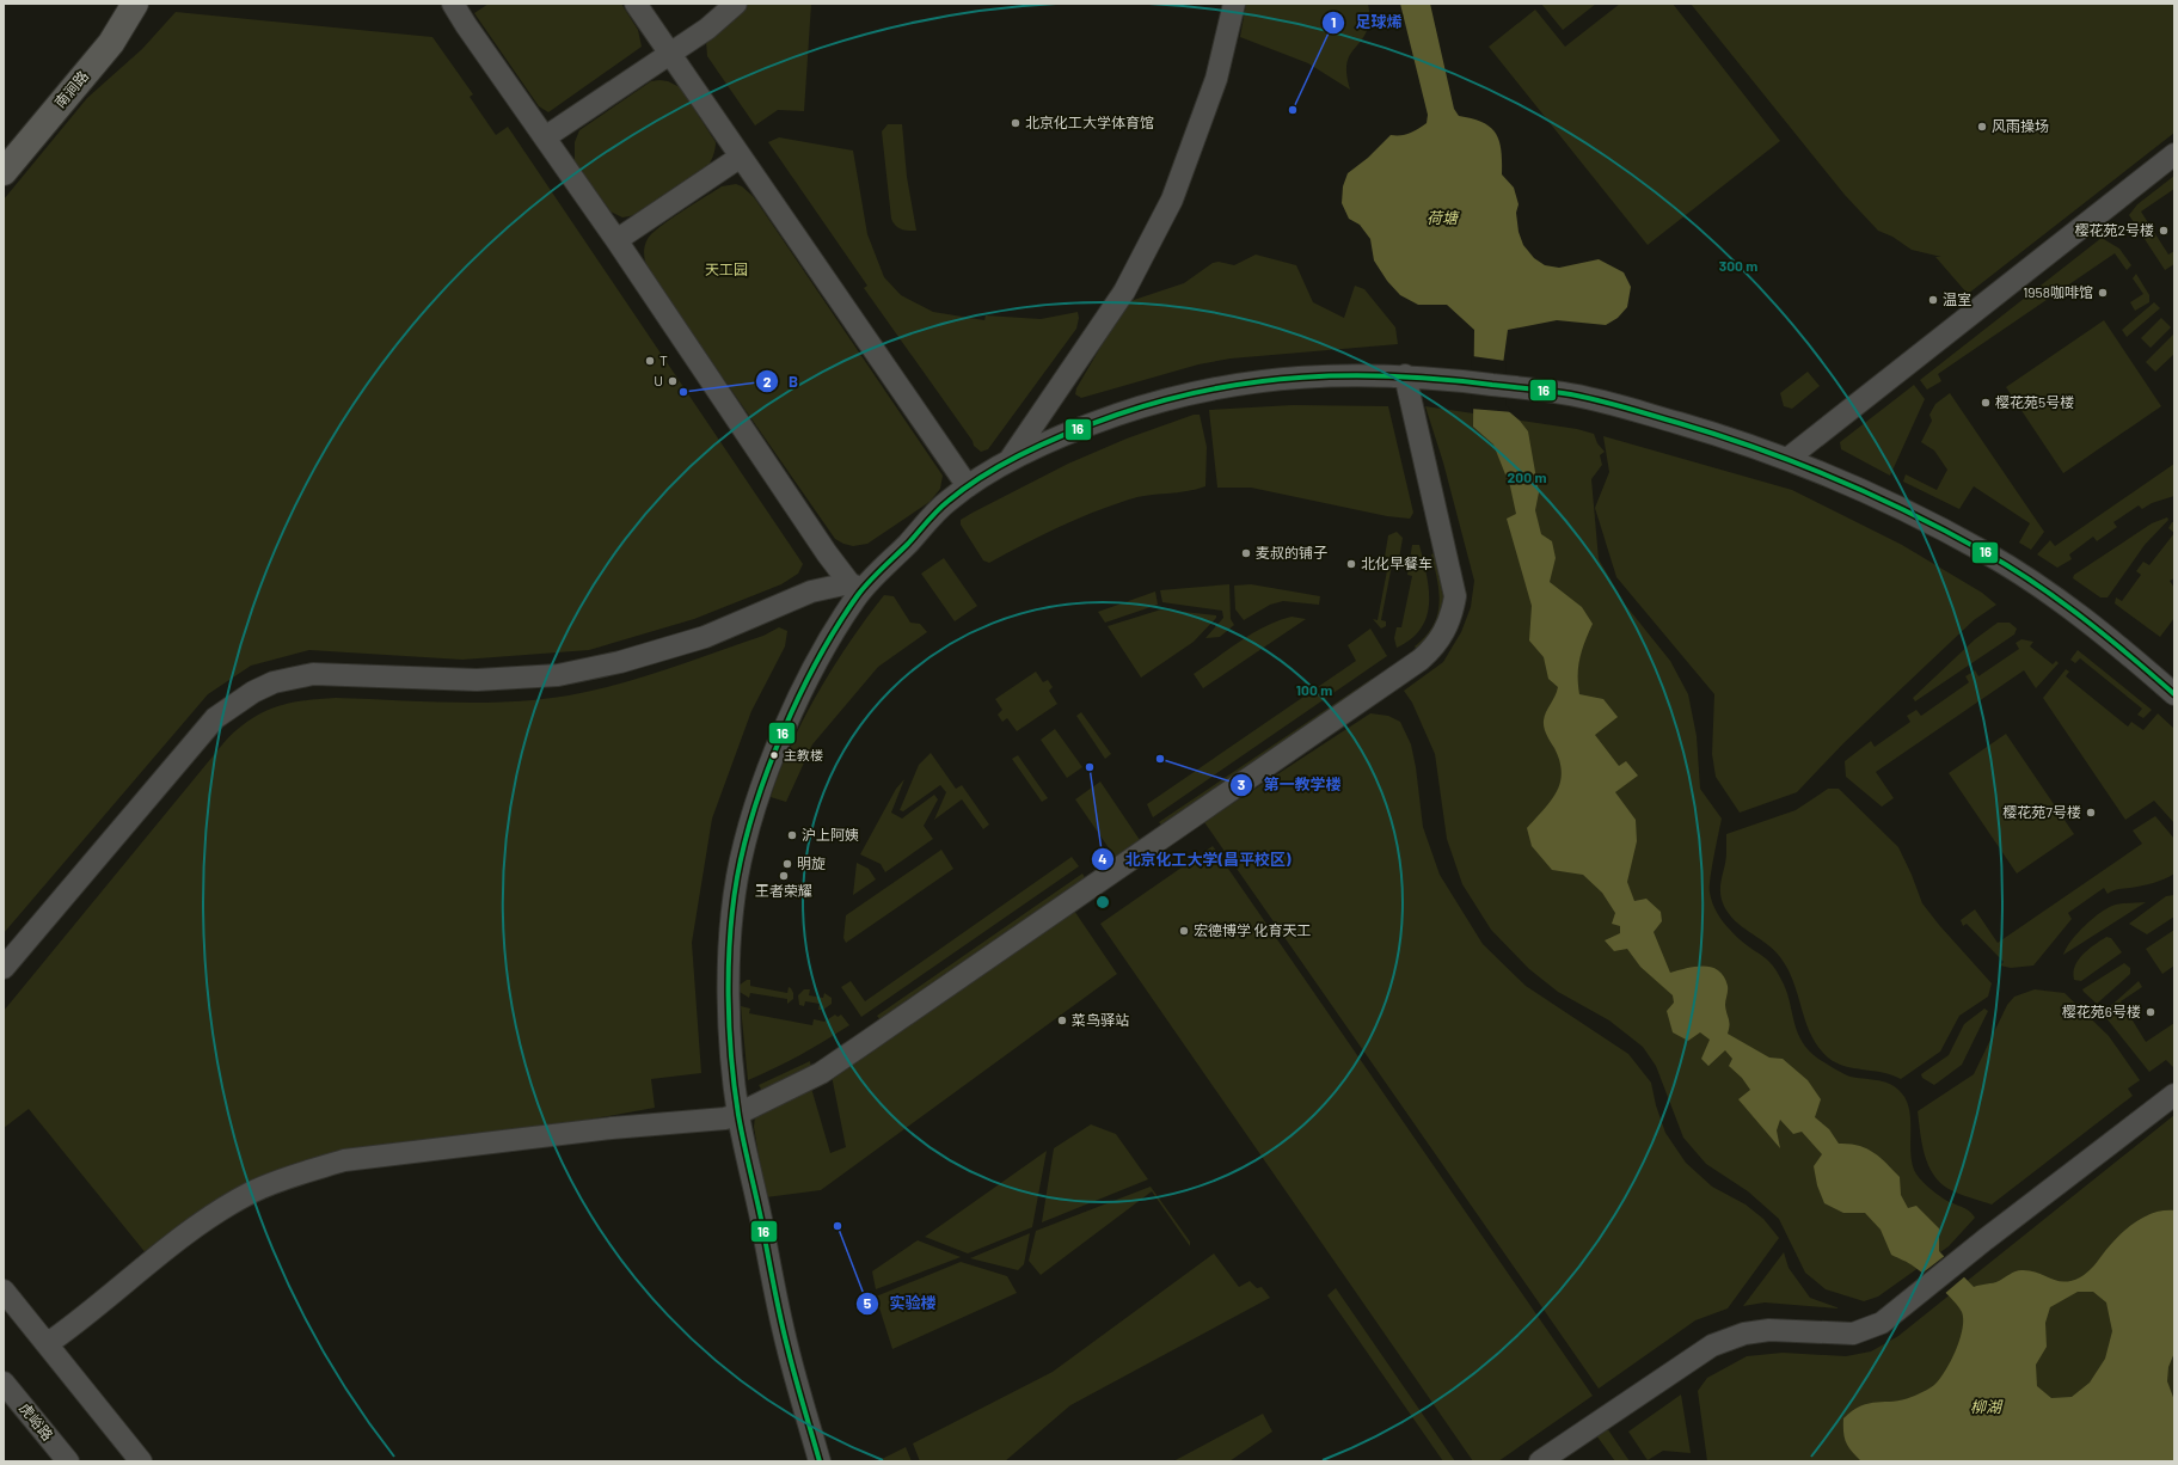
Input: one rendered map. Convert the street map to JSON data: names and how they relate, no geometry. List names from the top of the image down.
{
  "streets": {
    "main road": ["南涧路"],
    "street": ["虎峪路"]
  },
  "water": ["荷塘", "柳湖"],
  "parks": ["天工园"],
  "places": [
    "足球烯",
    "北京化工大学体育馆",
    "风雨操场",
    "樱花苑2号楼",
    "1958咖啡馆",
    "温室",
    "T",
    "U",
    "B",
    "樱花苑5号楼",
    "麦叔的铺子",
    "北化早餐车",
    "主教楼",
    "第一教学楼",
    "北京化工大学(昌平校区)",
    "樱花苑7号楼",
    "沪上阿姨",
    "明旋",
    "王者荣耀",
    "宏德博学 化育天工",
    "樱花苑6号楼",
    "菜鸟驿站",
    "实验楼"
  ],
  "lines": ["transit line 16"],
  "rings": ["300 m", "200 m", "100 m"]
}
